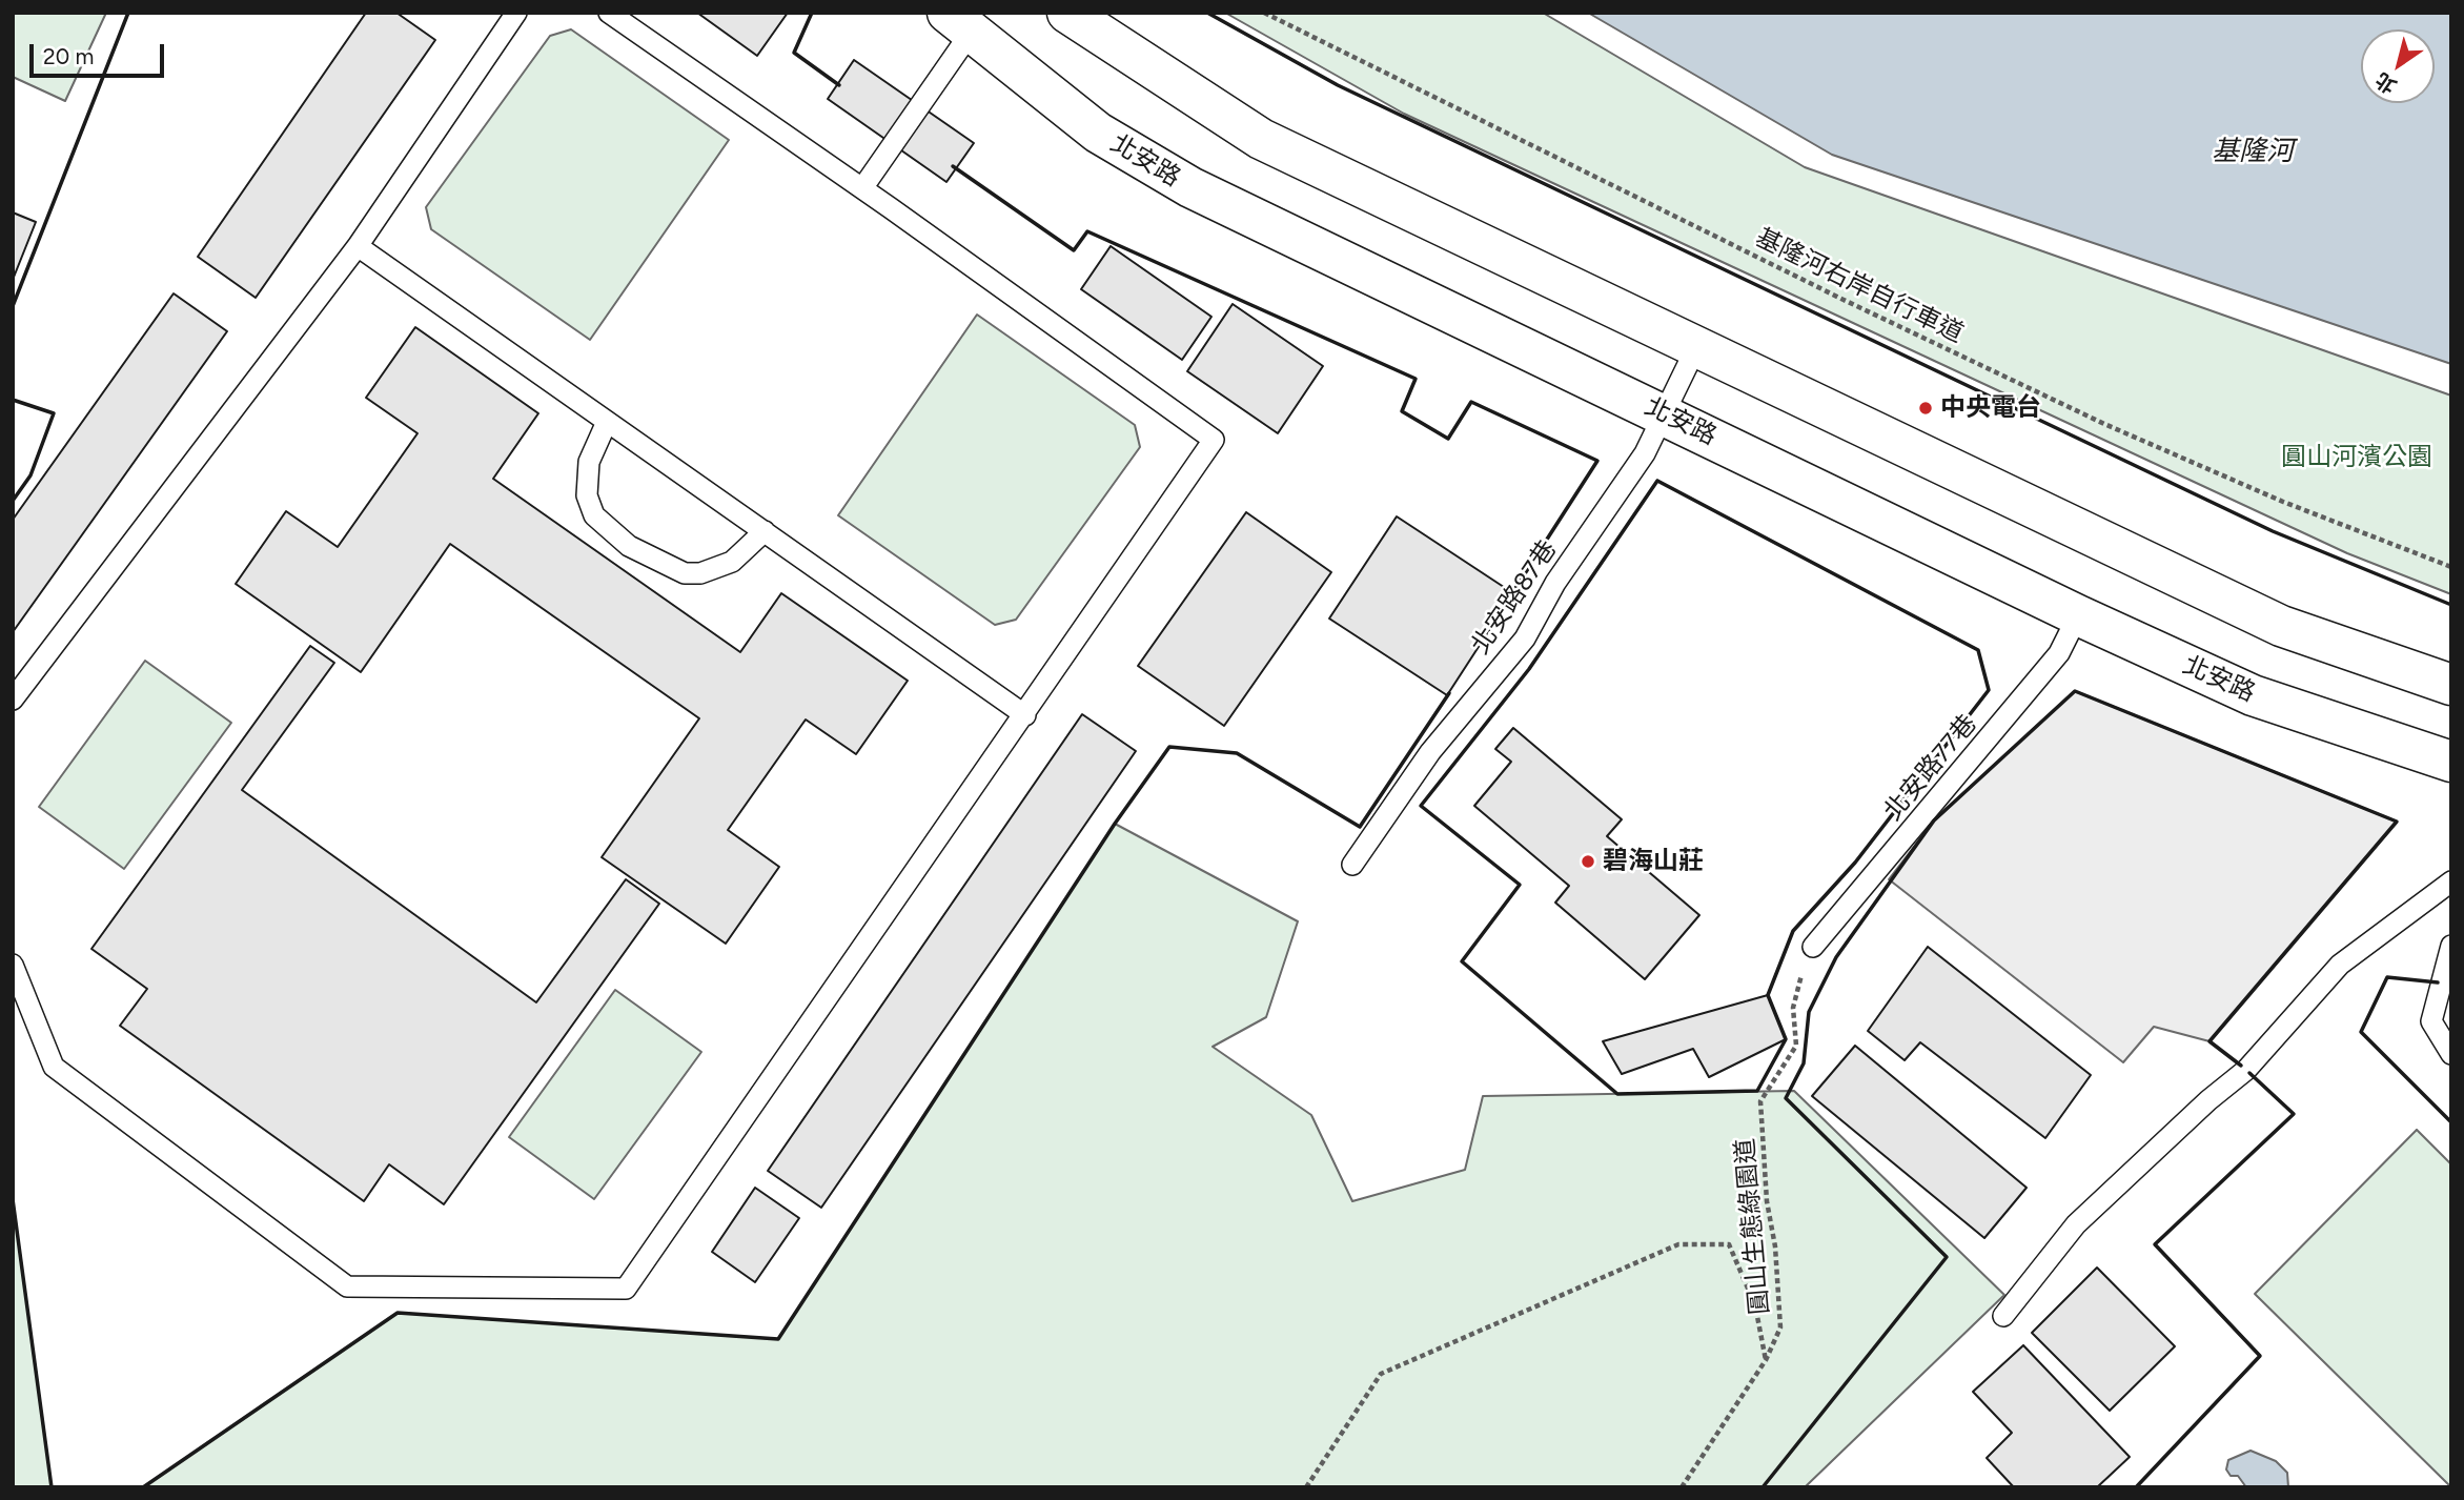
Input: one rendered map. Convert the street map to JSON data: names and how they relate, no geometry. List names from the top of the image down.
{
  "streets": {
    "main road": ["北安路"],
    "lane": ["北安路87巷", "北安路77巷"],
    "path": ["基隆河右岸自行車道", "圓山生態綠園道"]
  },
  "crossings": [
    ["北安路", "北安路87巷"],
    ["北安路", "北安路77巷"],
    ["北安路77巷", "圓山生態綠園道"]
  ],
  "water": ["基隆河"],
  "parks": ["圓山河濱公園"],
  "places": ["中央電台", "碧海山莊"],
  "scale_bar": "20 m",
  "north": "bottom left"
}
